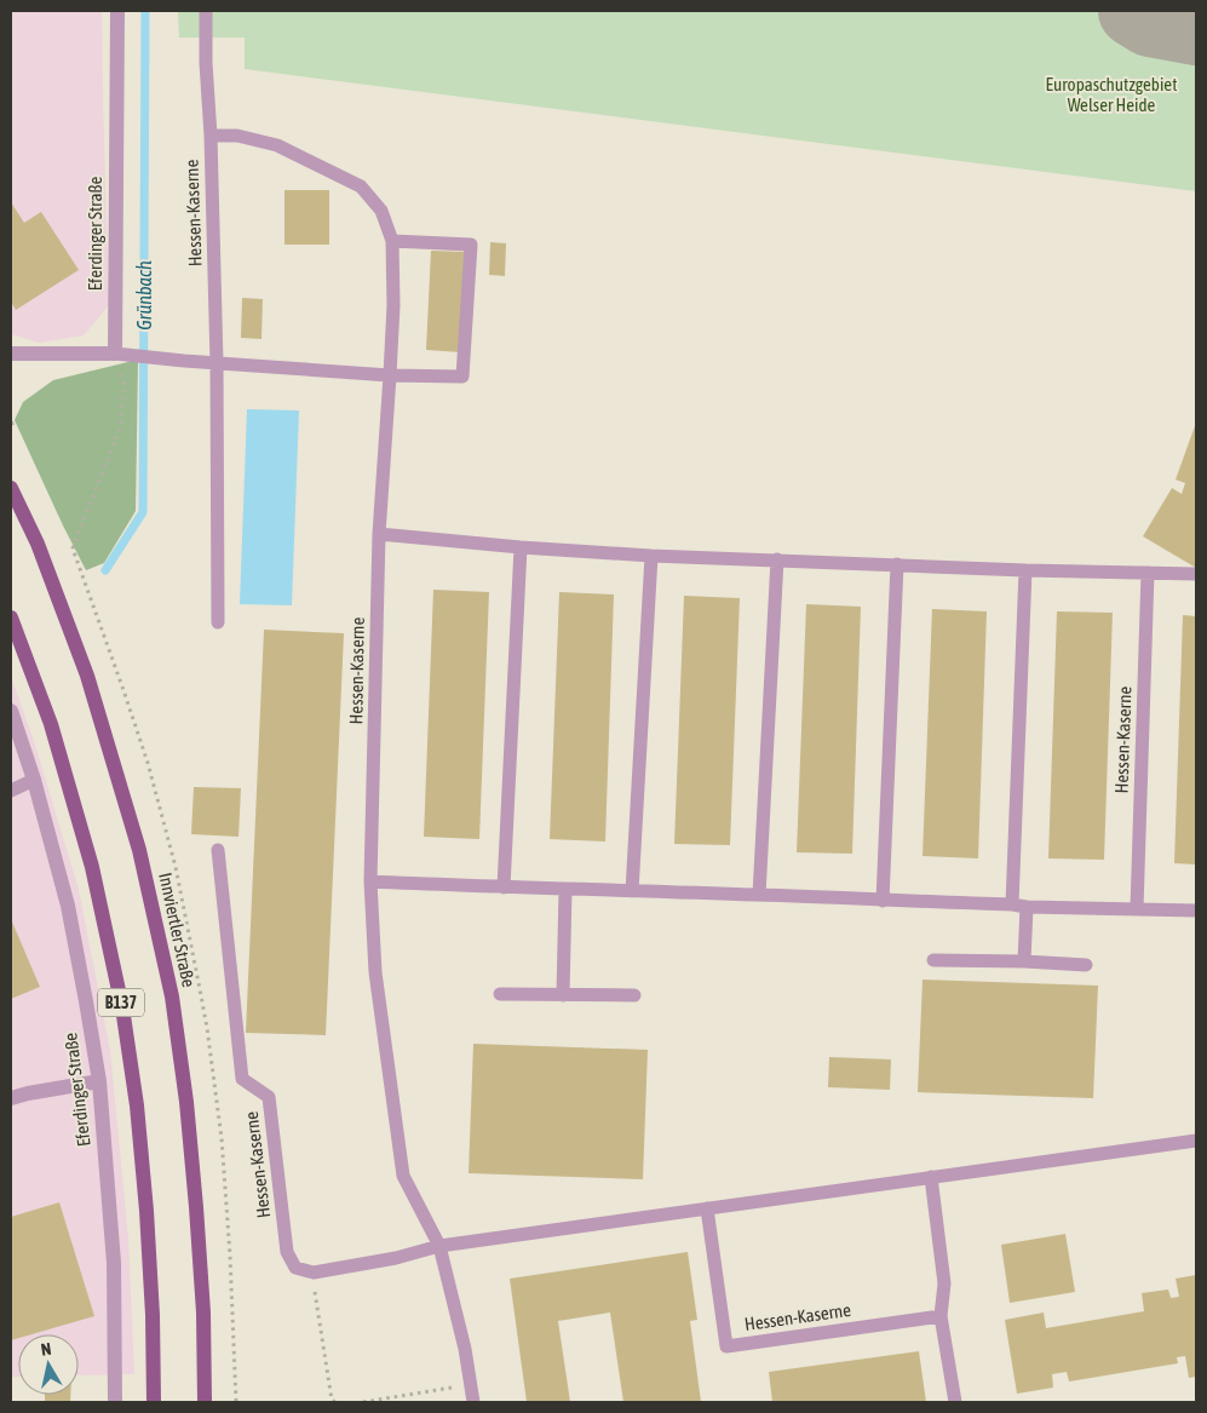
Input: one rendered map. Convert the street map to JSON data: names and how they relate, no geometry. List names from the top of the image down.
{
  "streets": {
    "main road": ["Innviertler Straße", "B137"],
    "street": ["Eferdinger Straße"],
    "lane": ["Hessen-Kaserne"]
  },
  "water": ["Grünbach"],
  "parks": ["Europaschutzgebiet Welser Heide"],
  "north": "top"
}
